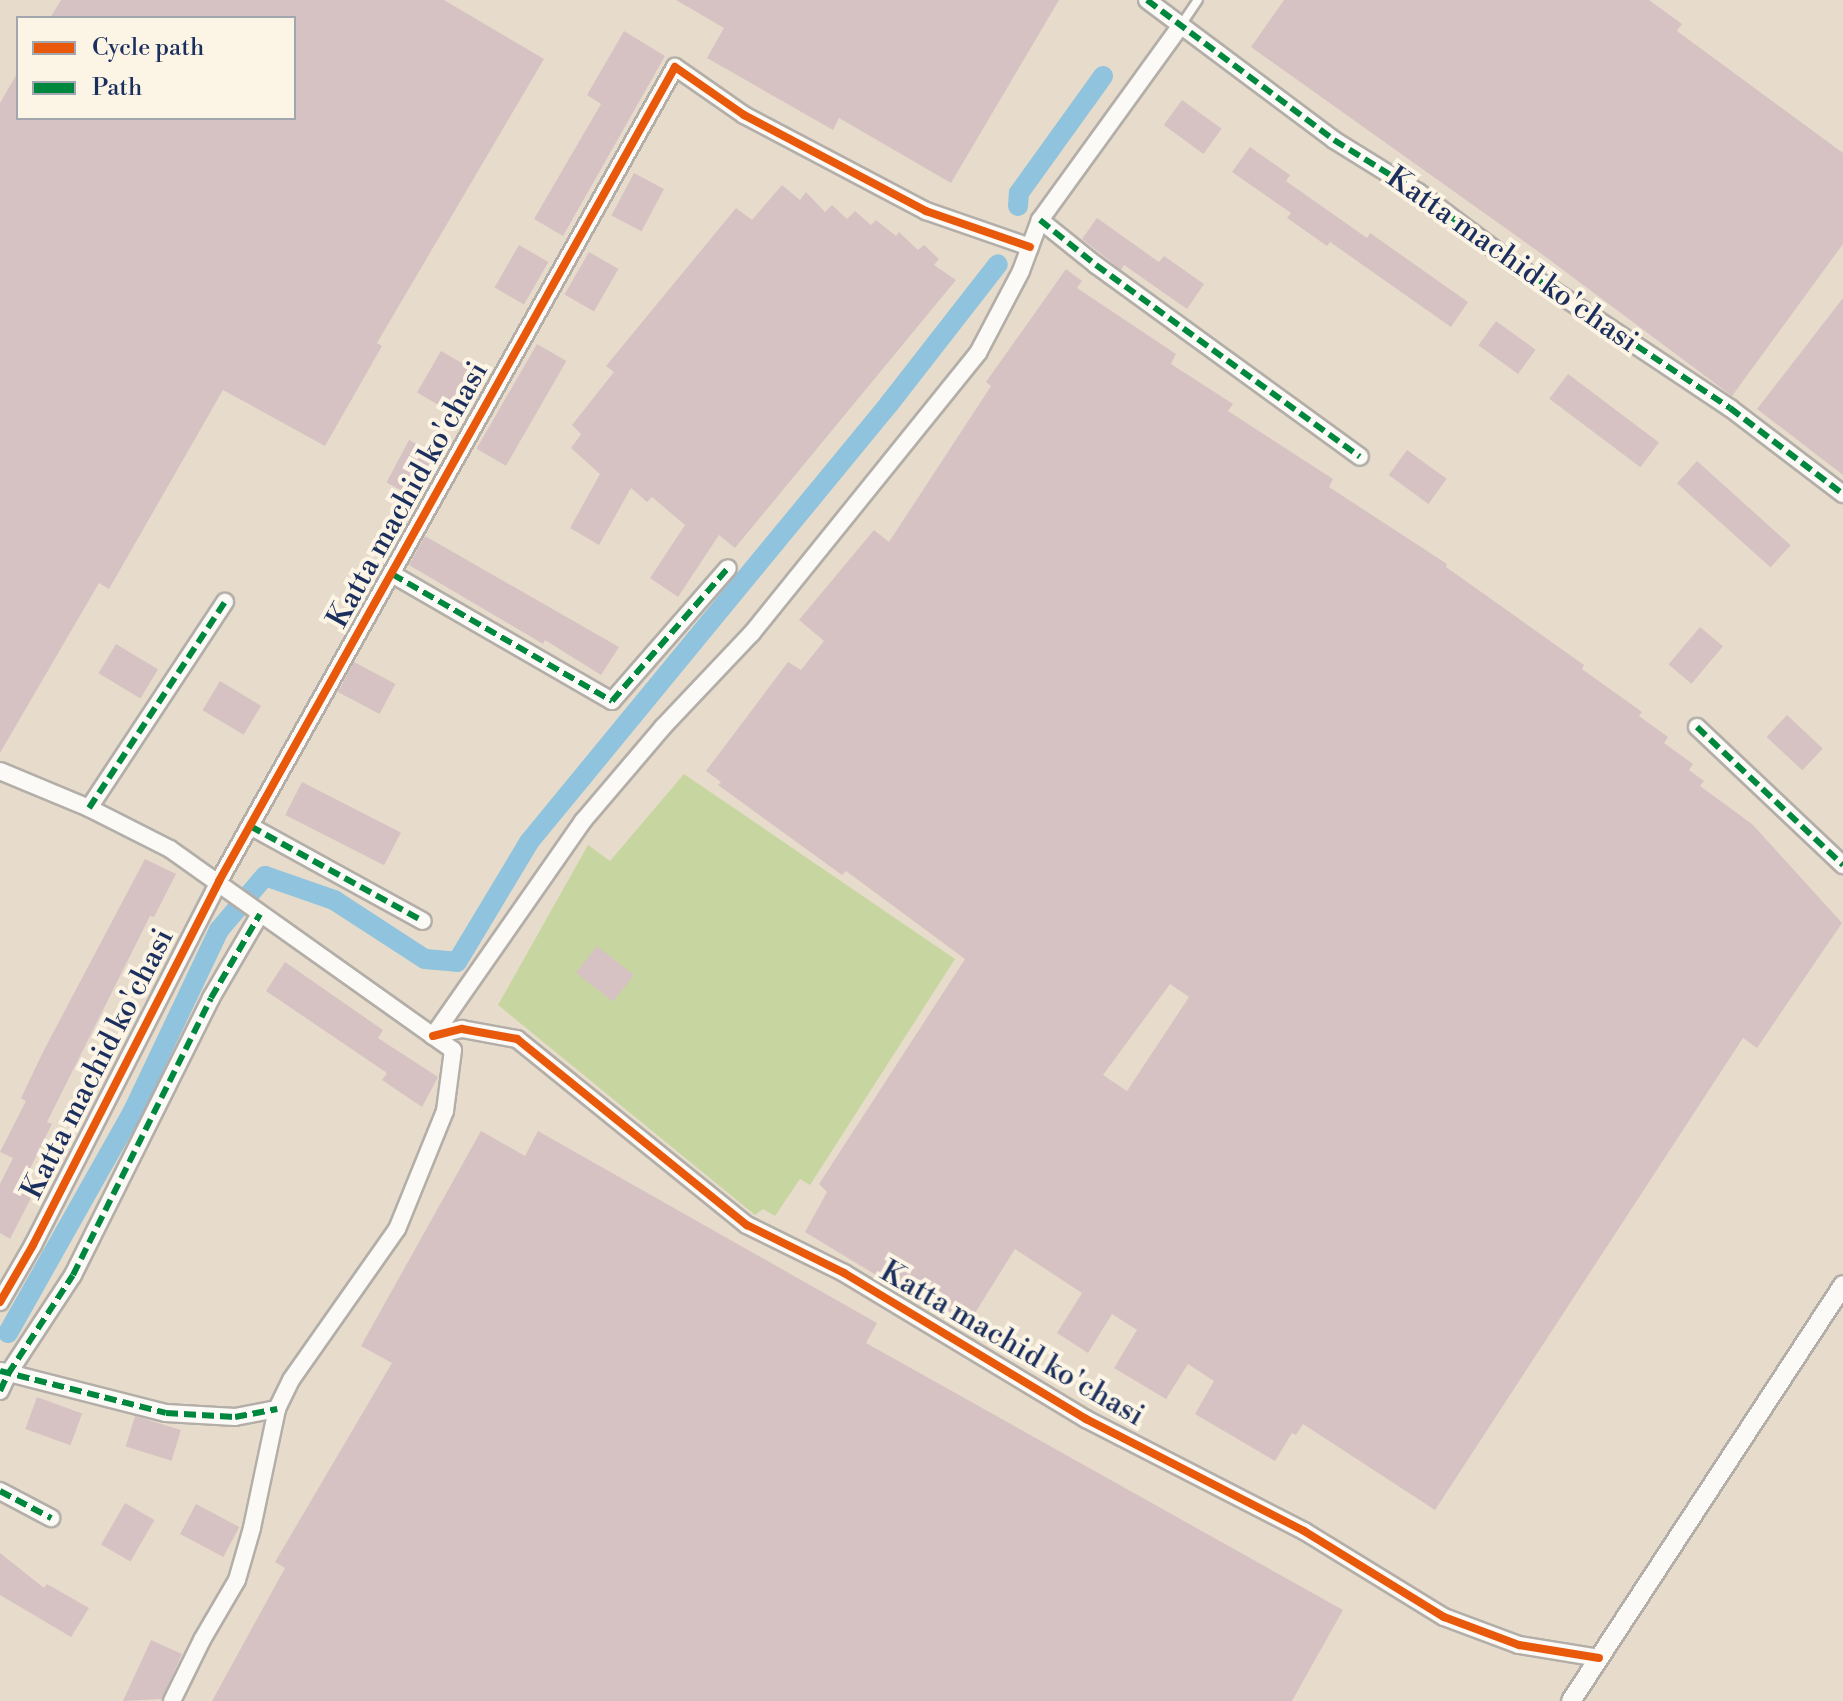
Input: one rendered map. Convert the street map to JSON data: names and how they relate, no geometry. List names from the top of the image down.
{
  "streets": {
    "street": ["Katta machid ko'chasi"]
  },
  "legend": ["Cycle path", "Path"]
}
